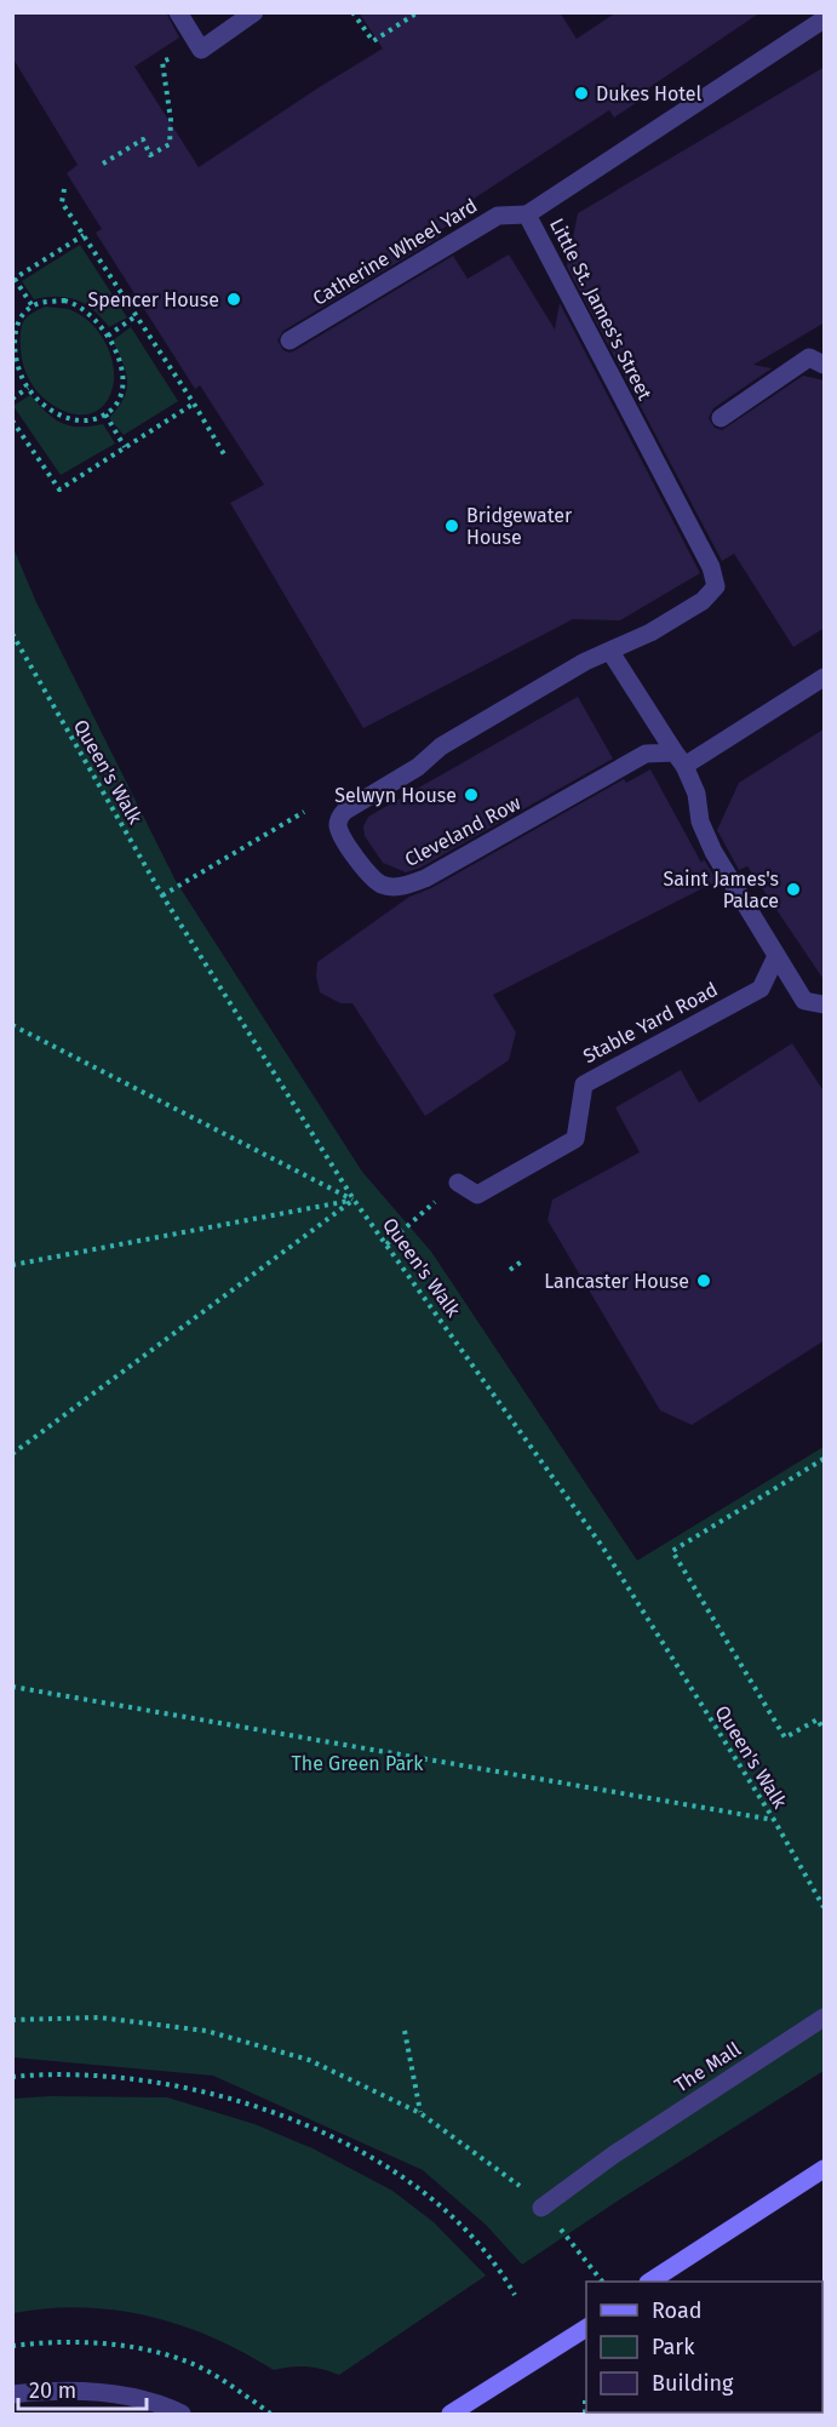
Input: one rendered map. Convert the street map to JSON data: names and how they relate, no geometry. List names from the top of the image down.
{
  "streets": {
    "street": [
      "Catherine Wheel Yard",
      "Little St. James's Street",
      "Cleveland Row",
      "Stable Yard Road",
      "The Mall"
    ],
    "path": ["Queen's Walk"]
  },
  "crossings": [
    ["Catherine Wheel Yard", "Little St. James's Street"],
    ["Little St. James's Street", "Cleveland Row"]
  ],
  "parks": ["The Green Park"],
  "places": [
    "Dukes Hotel",
    "Spencer House",
    "Bridgewater House",
    "Selwyn House",
    "Saint James's Palace",
    "Lancaster House"
  ],
  "legend": ["Road", "Park", "Building"],
  "scale_bar": "20 m"
}
